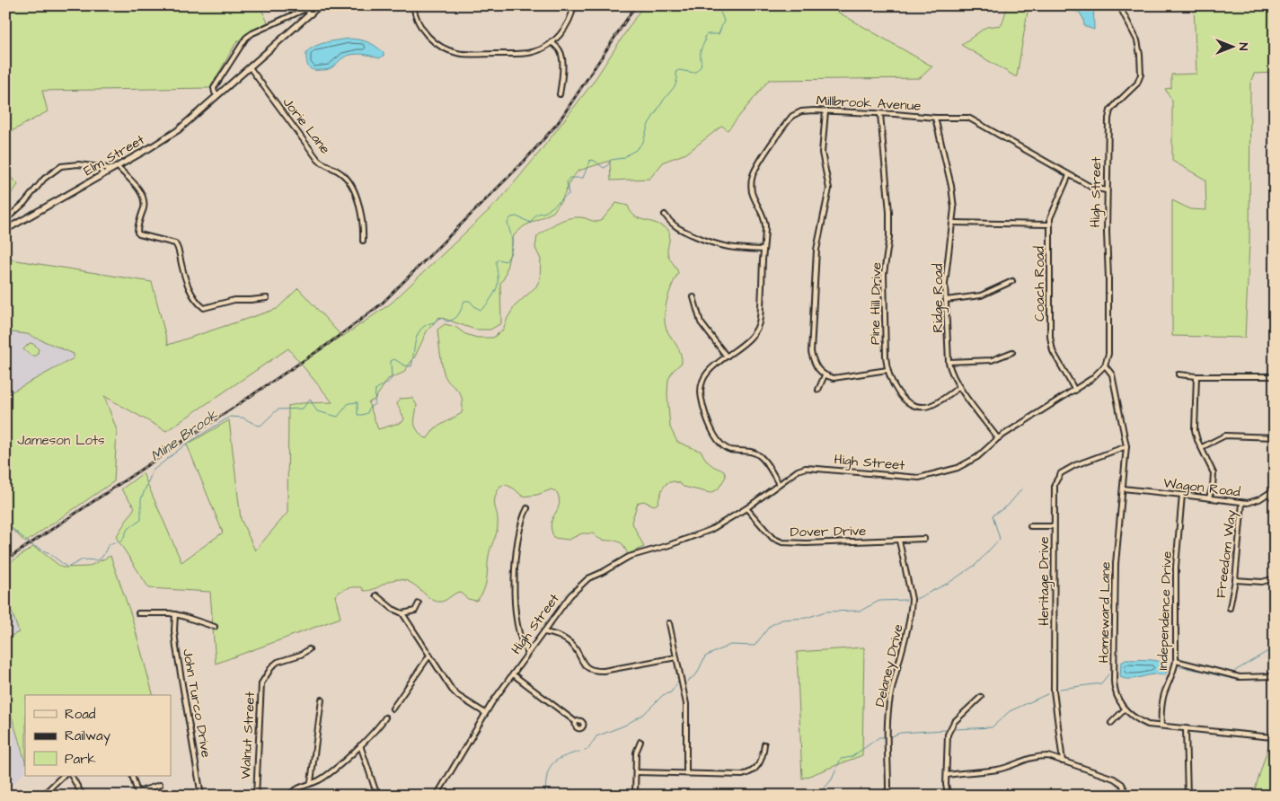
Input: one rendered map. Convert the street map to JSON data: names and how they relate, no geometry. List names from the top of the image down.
{
  "streets": {
    "main road": ["Elm Street"],
    "street": [
      "Millbrook Avenue",
      "Jorie Lane",
      "High Street",
      "Coach Road",
      "Ridge Road",
      "Pine Hill Drive",
      "Wagon Road",
      "Dover Drive",
      "Freedom Way",
      "Heritage Drive",
      "Independence Drive",
      "Homeward Lane",
      "Delaney Drive",
      "John Turco Drive",
      "Walnut Street"
    ]
  },
  "crossings": [
    ["Millbrook Avenue", "High Street"],
    ["Millbrook Avenue", "Coach Road"],
    ["Millbrook Avenue", "Ridge Road"],
    ["Millbrook Avenue", "Pine Hill Drive"],
    ["Jorie Lane", "Elm Street"],
    ["High Street", "Coach Road"],
    ["High Street", "Ridge Road"],
    ["High Street", "Dover Drive"],
    ["High Street", "Homeward Lane"],
    ["Ridge Road", "Pine Hill Drive"],
    ["Wagon Road", "Freedom Way"],
    ["Wagon Road", "Independence Drive"],
    ["Wagon Road", "Homeward Lane"],
    ["Dover Drive", "Delaney Drive"],
    ["Heritage Drive", "Homeward Lane"],
    ["Independence Drive", "Homeward Lane"]
  ],
  "water": ["Mine Brook"],
  "parks": ["Jameson Lots"],
  "legend": ["Road", "Railway", "Park"],
  "north": "right"
}
